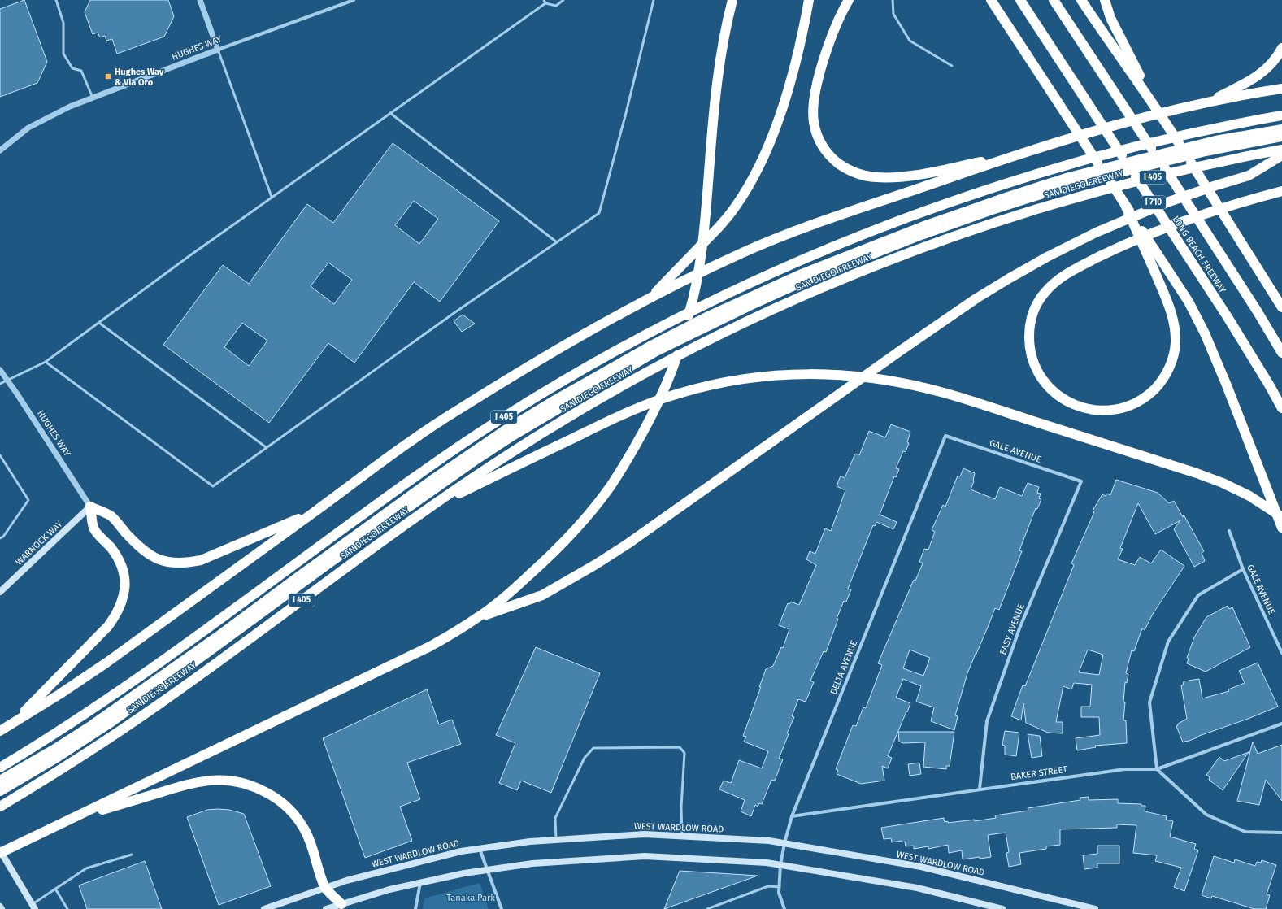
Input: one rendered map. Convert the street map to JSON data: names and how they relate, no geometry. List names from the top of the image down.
{
  "streets": {
    "highway": [
      "I 405",
      "SAN DIEGO FREEWAY",
      "I 710",
      "LONG BEACH FREEWAY"
    ],
    "main road": ["WARNOCK WAY", "WEST WARDLOW ROAD"],
    "street": [
      "HUGHES WAY",
      "GALE AVENUE",
      "EASY AVENUE",
      "DELTA AVENUE",
      "BAKER STREET"
    ]
  },
  "crossings": [
    ["HUGHES WAY", "WARNOCK WAY"],
    ["GALE AVENUE", "EASY AVENUE"],
    ["GALE AVENUE", "DELTA AVENUE"],
    ["EASY AVENUE", "BAKER STREET"],
    ["DELTA AVENUE", "BAKER STREET"],
    ["DELTA AVENUE", "WEST WARDLOW ROAD"]
  ],
  "parks": ["Tanaka Park"],
  "places": {
    "transit": ["Hughes Way & Via Oro"]
  }
}
